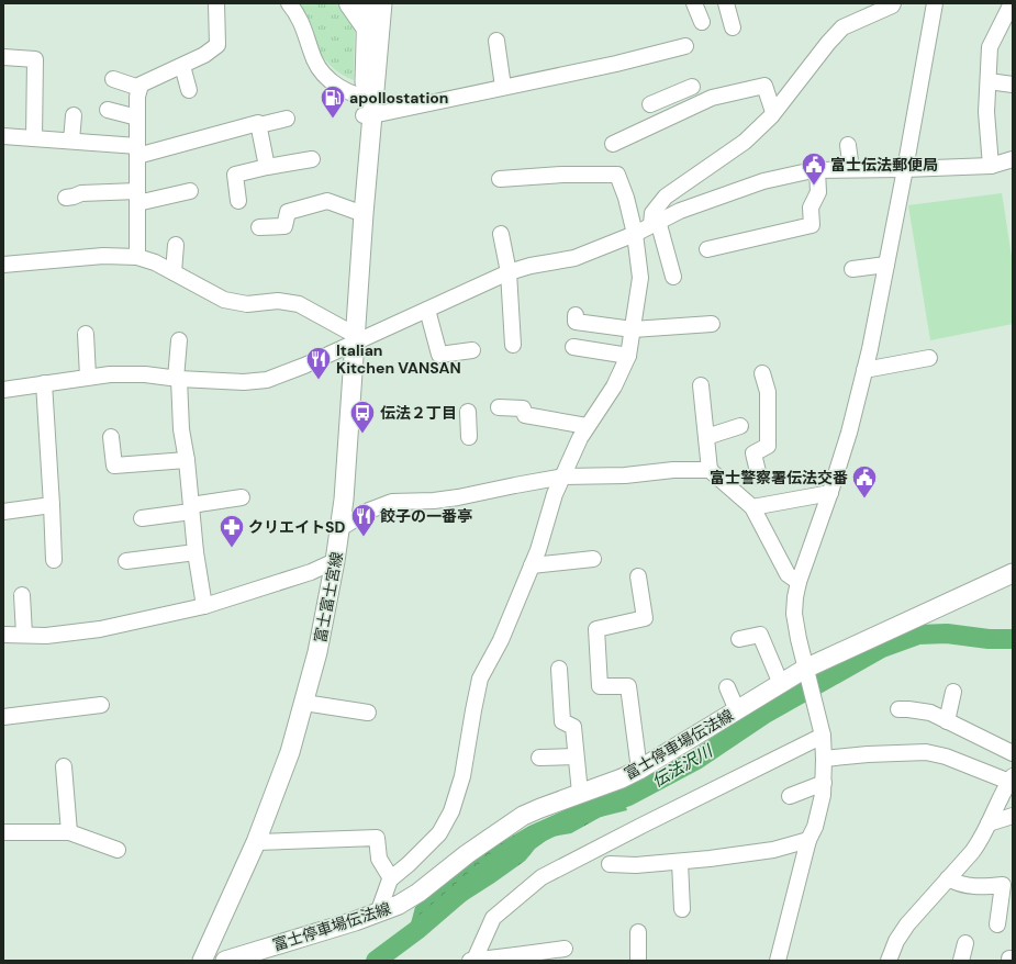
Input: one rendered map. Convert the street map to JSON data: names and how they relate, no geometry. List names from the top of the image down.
{
  "streets": {
    "main road": ["富士富士宮線", "富士停車場伝法線"]
  },
  "water": ["伝法沢川"],
  "places": {
    "fuel station": ["apollostation"],
    "public building": ["富士伝法郵便局", "富士警察署伝法交番"],
    "restaurant": ["Italian Kitchen VANSAN", "餃子の一番亭"],
    "bus stop": ["伝法２丁目"],
    "pharmacy": ["クリエイトSD"]
  }
}
